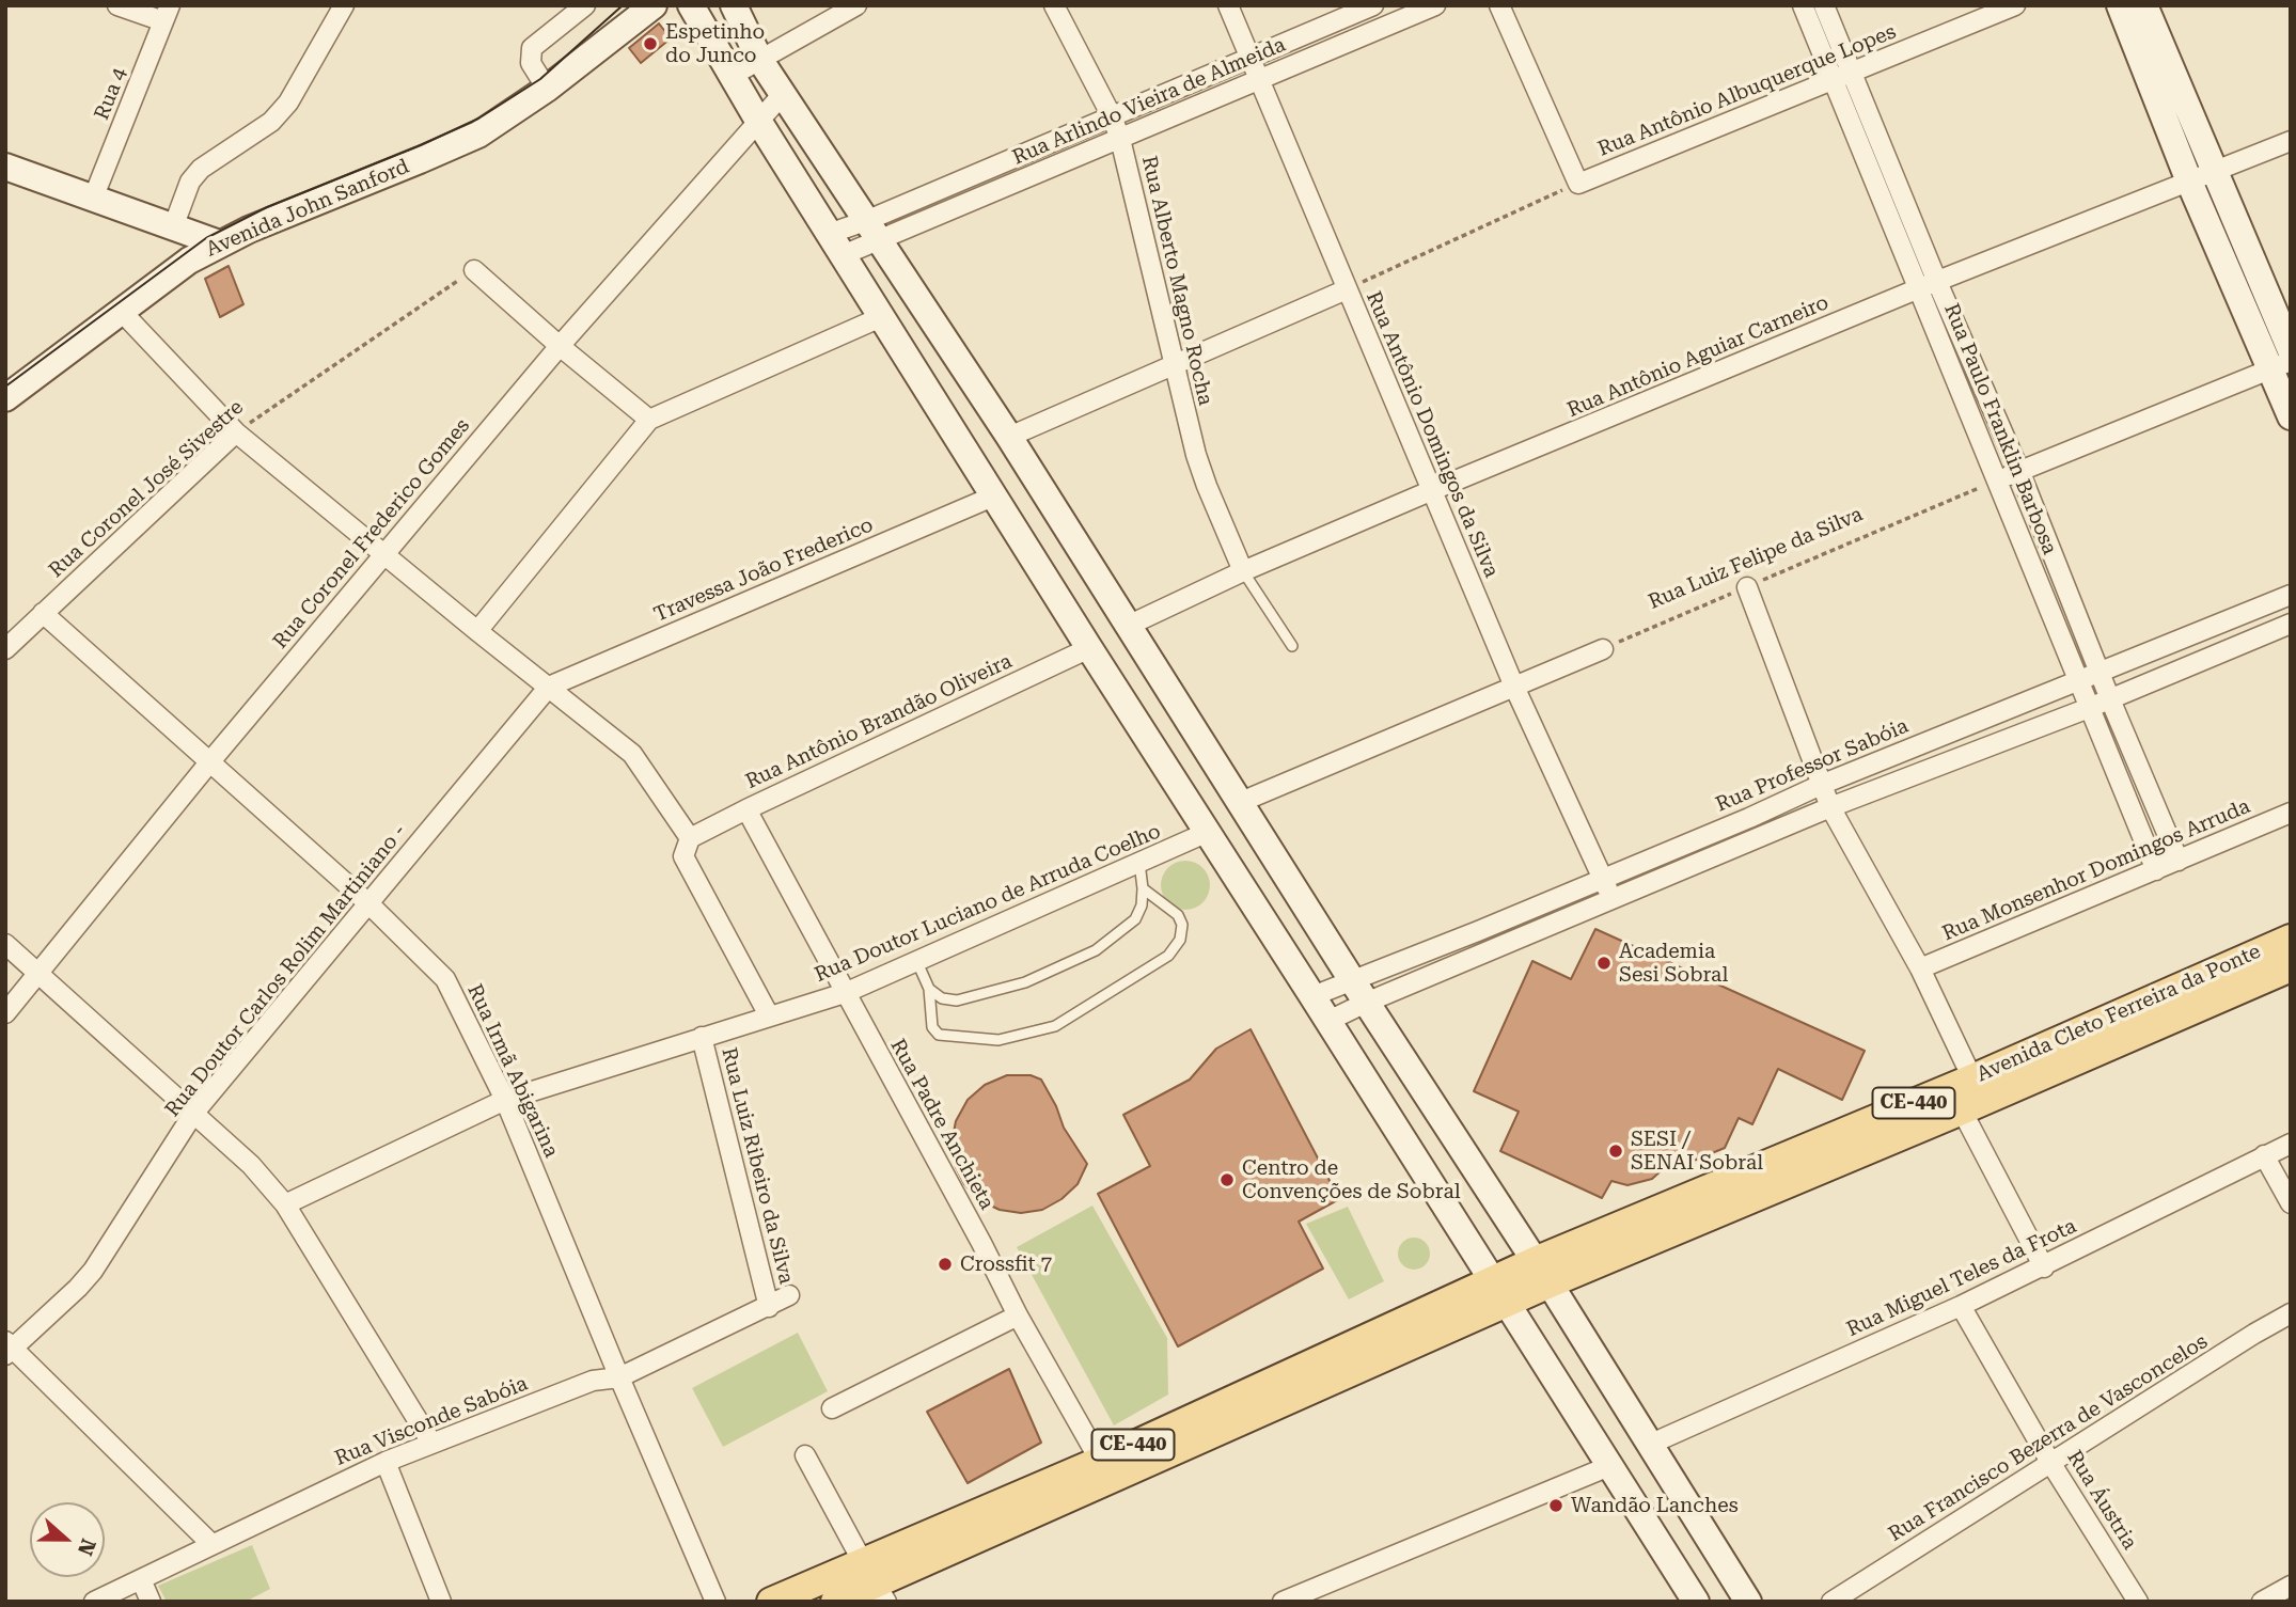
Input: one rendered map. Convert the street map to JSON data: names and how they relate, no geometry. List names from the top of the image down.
{
  "streets": {
    "main road": ["Avenida John Sanford", "Avenida Cleto Ferreira da Ponte", "CE-440"],
    "street": [
      "Rua Antônio Albuquerque Lopes",
      "Rua 4",
      "Rua Arlindo Vieira de Almeida",
      "Rua Alberto Magno Rocha",
      "Rua Antônio Aguiar Carneiro",
      "Rua Paulo Franklin Barbosa",
      "Rua Antônio Domingos da Silva",
      "Rua Coronel José Sivestre",
      "Rua Coronel Frederico Gomes",
      "Travessa João Frederico",
      "Rua Antônio Brandão Oliveira",
      "Rua Professor Sabóia",
      "Rua Monsenhor Domingos Arruda",
      "Rua Doutor Luciano de Arruda Coelho",
      "Rua Doutor Carlos Rolim Martiniano -",
      "Rua Irmã Abigarina",
      "Rua Padre Anchieta",
      "Rua Luiz Ribeiro da Silva",
      "Rua Miguel Teles da Frota",
      "Rua Visconde Sabóia",
      "Rua Francisco Bezerra de Vasconcelos",
      "Rua Áustria"
    ],
    "path": ["Rua Luiz Felipe da Silva"]
  },
  "crossings": [
    ["Rua Antônio Albuquerque Lopes", "Rua Paulo Franklin Barbosa"],
    ["Rua Arlindo Vieira de Almeida", "Rua Alberto Magno Rocha"],
    ["Rua Arlindo Vieira de Almeida", "Rua Antônio Domingos da Silva"],
    ["Rua Alberto Magno Rocha", "Rua Antônio Aguiar Carneiro"],
    ["Rua Antônio Aguiar Carneiro", "Rua Paulo Franklin Barbosa"],
    ["Rua Antônio Aguiar Carneiro", "Rua Antônio Domingos da Silva"],
    ["Rua Paulo Franklin Barbosa", "Rua Luiz Felipe da Silva"],
    ["Rua Paulo Franklin Barbosa", "Rua Professor Sabóia"],
    ["Rua Paulo Franklin Barbosa", "Rua Monsenhor Domingos Arruda"],
    ["Rua Antônio Domingos da Silva", "Rua Professor Sabóia"],
    ["Rua Coronel José Sivestre", "Rua Irmã Abigarina"],
    ["Rua Coronel Frederico Gomes", "Rua Irmã Abigarina"],
    ["Travessa João Frederico", "Rua Doutor Carlos Rolim Martiniano -"],
    ["Rua Antônio Brandão Oliveira", "Rua Padre Anchieta"],
    ["Rua Doutor Luciano de Arruda Coelho", "Rua Irmã Abigarina"],
    ["Rua Doutor Luciano de Arruda Coelho", "Rua Padre Anchieta"],
    ["Rua Doutor Luciano de Arruda Coelho", "Rua Luiz Ribeiro da Silva"],
    ["Rua Doutor Carlos Rolim Martiniano -", "Rua Irmã Abigarina"],
    ["Avenida Cleto Ferreira da Ponte", "CE-440"],
    ["Rua Irmã Abigarina", "Rua Visconde Sabóia"],
    ["CE-440", "Rua Padre Anchieta"],
    ["Rua Luiz Ribeiro da Silva", "Rua Visconde Sabóia"],
    ["Rua Miguel Teles da Frota", "Rua Áustria"],
    ["Rua Francisco Bezerra de Vasconcelos", "Rua Áustria"]
  ],
  "places": [
    "Espetinho do Junco",
    "Academia Sesi Sobral",
    "SESI / SENAI Sobral",
    "Centro de Convenções de Sobral",
    "Crossfit 7",
    "Wandão Lanches"
  ],
  "north": "right"
}
